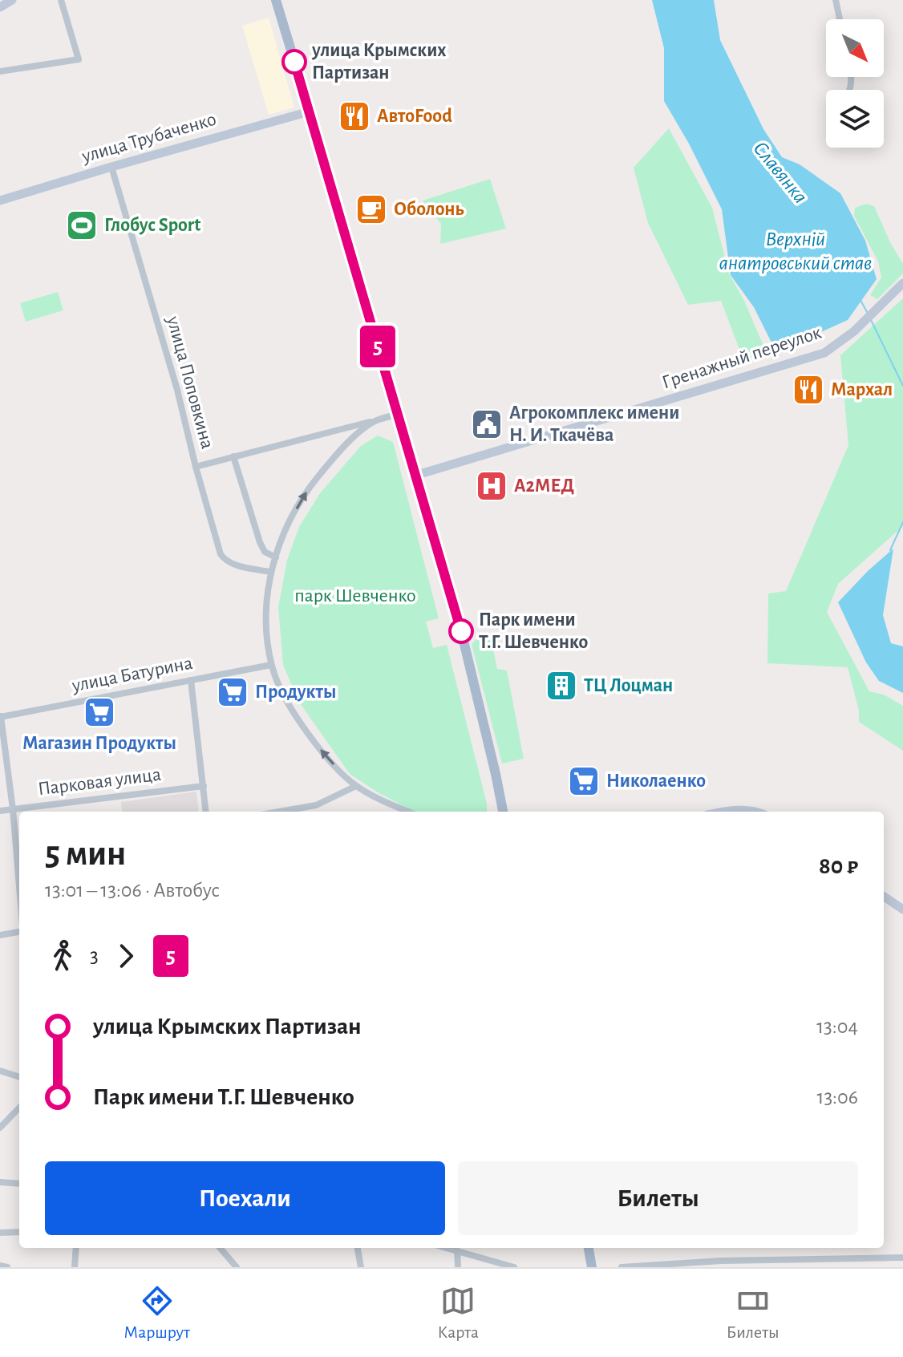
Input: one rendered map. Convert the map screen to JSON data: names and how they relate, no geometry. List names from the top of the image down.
{
  "streets": {
    "street": [
      "улица Трубаченко",
      "Гренажный переулок",
      "улица Поповкина",
      "улица Батурина",
      "Парковая улица"
    ]
  },
  "crossings": [
    ["улица Трубаченко", "улица Поповкина"]
  ],
  "water": ["Славянка", "Верхній анатровський став"],
  "parks": ["парк Шевченко"],
  "places": {
    "other": ["улица Крымских Партизан", "Парк имени Т.Г. Шевченко"],
    "restaurant": ["АвтоFood", "Мархал"],
    "cafe": ["Оболонь"],
    "sports": ["Глобус Sport"],
    "public building": ["Агрокомплекс имени Н. И. Ткачёва"],
    "hospital": ["А2МЕД"],
    "building": ["ТЦ Лоцман"],
    "supermarket": ["Продукты", "Магазин Продукты", "Николаенко"]
  },
  "lines": ["bus line 5"],
  "north": "bottom right",
  "page": {
    "on_map": "5",
    "heading": ["5 мин", "13:01 – 13:06 · Автобус", "80 ₽"],
    "legs": ["3", "5"],
    "list": [
      {
        "name": "улица Крымских Партизан",
        "value": "13:04"
      },
      {
        "name": "Парк имени Т.Г. Шевченко",
        "value": "13:06"
      }
    ],
    "buttons": ["Поехали", "Билеты"],
    "tabs": ["Маршрут", "Карта", "Билеты"]
  }
}
